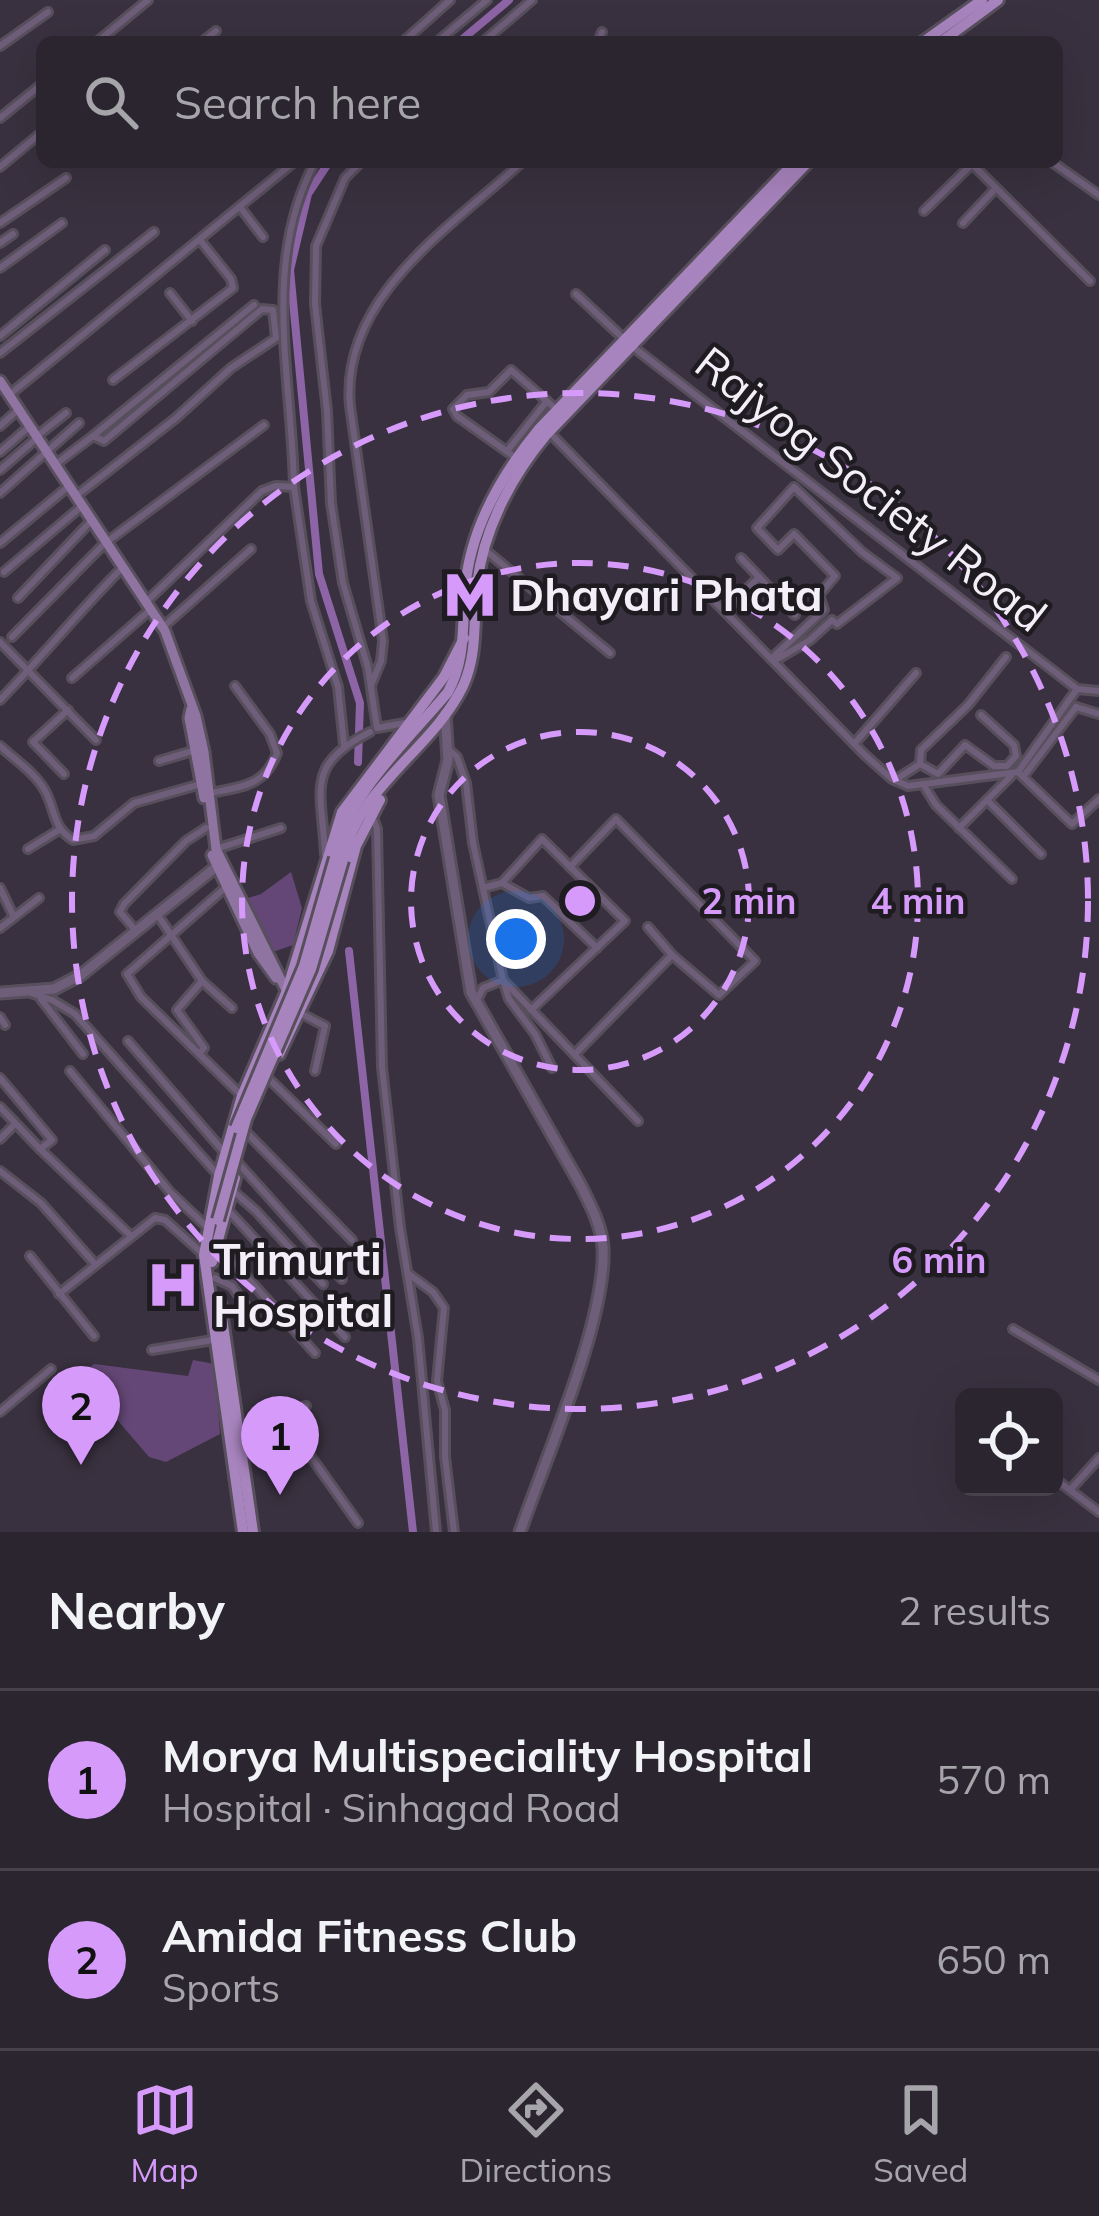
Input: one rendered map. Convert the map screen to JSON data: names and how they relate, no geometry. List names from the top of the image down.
{
  "streets": {
    "street": ["Rajyog Society Road"]
  },
  "places": {
    "metro station": ["Dhayari Phata"],
    "hospital": ["Trimurti Hospital"]
  },
  "page": {
    "search": "Search here",
    "pins": ["2", "1"],
    "heading": ["Nearby", "2 results"],
    "list": [
      {
        "mark": "1",
        "name": "Morya Multispeciality Hospital",
        "note": "Hospital · Sinhagad Road",
        "value": "570 m"
      },
      {
        "mark": "2",
        "name": "Amida Fitness Club",
        "note": "Sports",
        "value": "650 m"
      }
    ],
    "nav": ["Map", "Directions", "Saved"]
  },
  "rings": ["2 min", "4 min", "6 min"]
}
